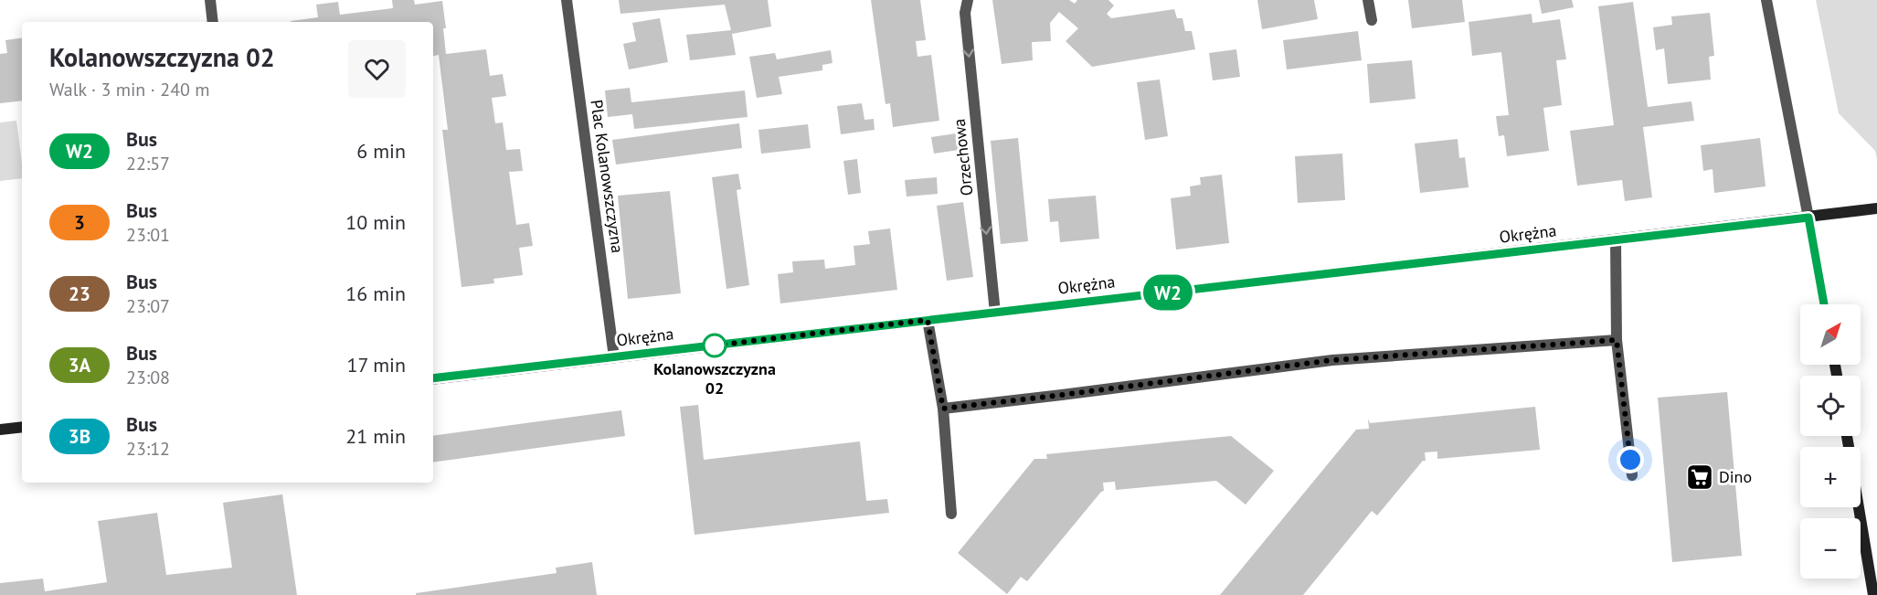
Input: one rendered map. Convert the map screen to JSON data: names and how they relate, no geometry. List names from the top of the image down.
{
  "streets": {
    "street": ["Orzechowa", "Plac Kolanowszczyzna", "Okrężna"]
  },
  "crossings": [
    ["Orzechowa", "Okrężna"],
    ["Plac Kolanowszczyzna", "Okrężna"]
  ],
  "one_way": ["Orzechowa"],
  "places": {
    "other": ["Kolanowszczyzna 02"],
    "supermarket": ["Dino"]
  },
  "lines": ["bus line W2"],
  "north": "top right",
  "page": {
    "on_map": "W2",
    "heading": ["Kolanowszczyzna 02", "Walk · 3 min · 240 m"],
    "list": [
      {
        "mark": "W2",
        "name": "Bus",
        "note": "22:57",
        "value": "6 min"
      },
      {
        "mark": "3",
        "name": "Bus",
        "note": "23:01",
        "value": "10 min"
      },
      {
        "mark": "23",
        "name": "Bus",
        "note": "23:07",
        "value": "16 min"
      },
      {
        "mark": "3A",
        "name": "Bus",
        "note": "23:08",
        "value": "17 min"
      },
      {
        "mark": "3B",
        "name": "Bus",
        "note": "23:12",
        "value": "21 min"
      }
    ],
    "map_buttons": ["+", "−"]
  }
}
